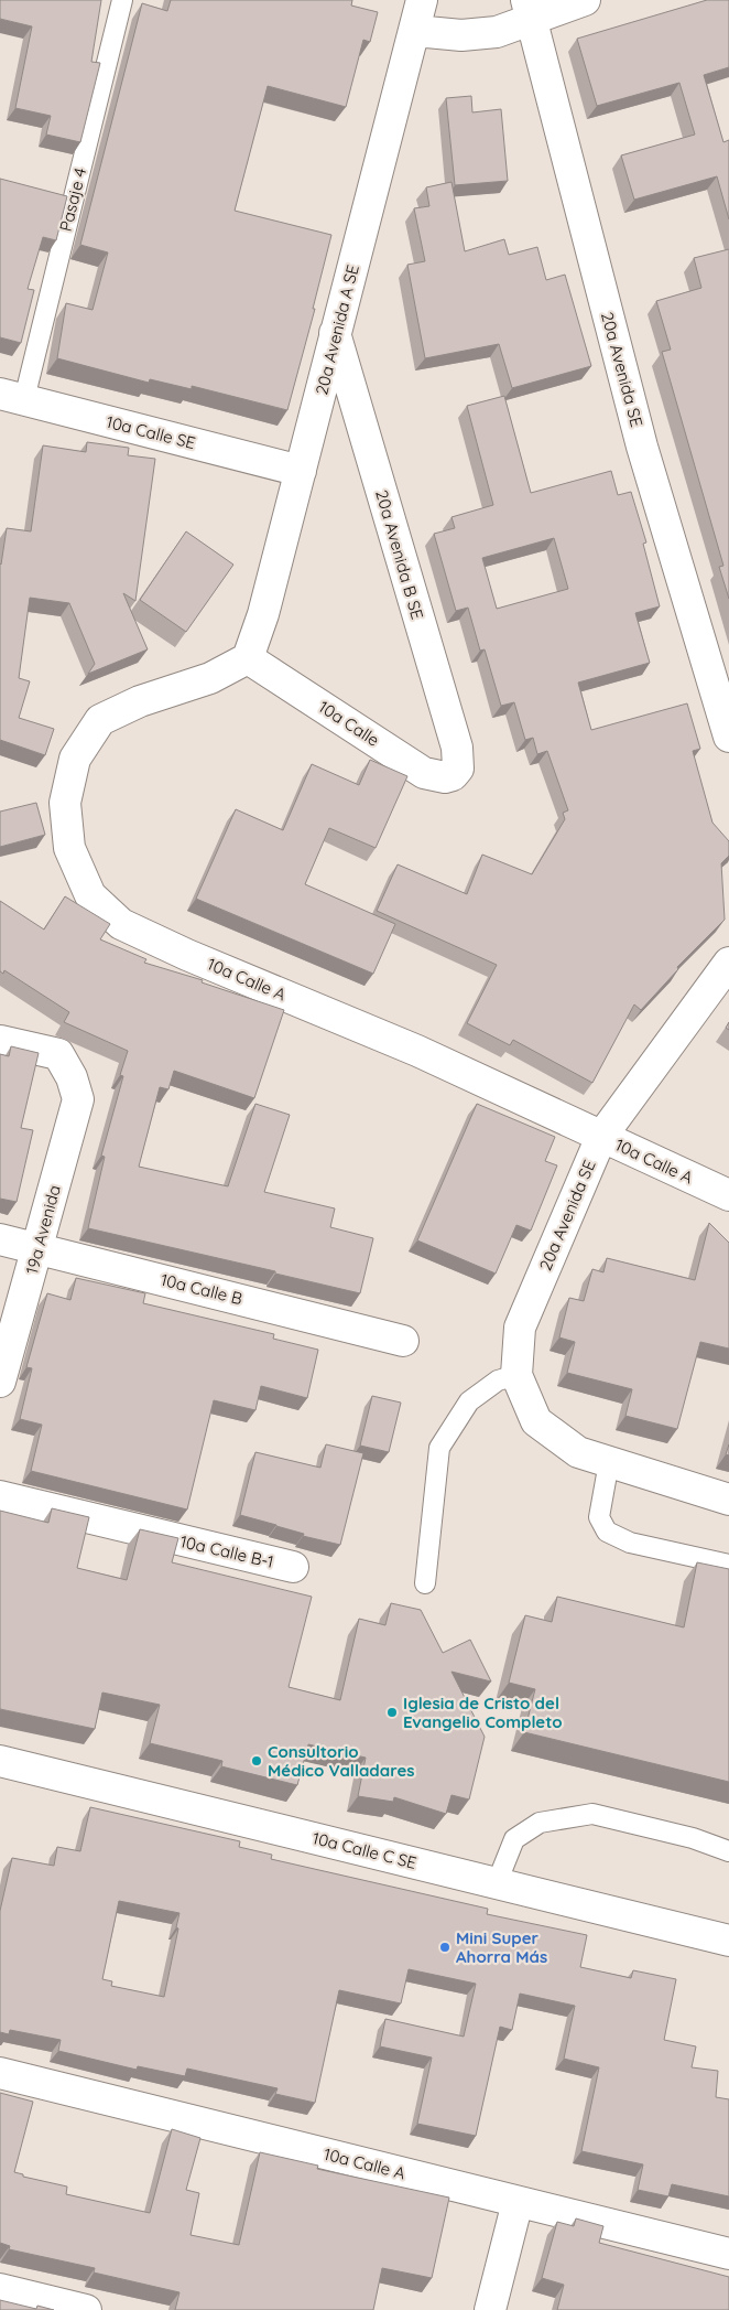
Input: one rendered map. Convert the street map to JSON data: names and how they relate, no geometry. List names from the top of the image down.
{
  "streets": {
    "street": [
      "20a Avenida A SE",
      "20a Avenida SE",
      "10a Calle SE",
      "20a Avenida B SE",
      "10a Calle",
      "10a Calle A",
      "19a Avenida",
      "10a Calle B",
      "10a Calle B-1",
      "10a Calle C SE"
    ],
    "lane": ["Pasaje 4"]
  },
  "crossings": [
    ["Pasaje 4", "10a Calle SE"],
    ["20a Avenida A SE", "10a Calle SE"],
    ["20a Avenida A SE", "20a Avenida B SE"],
    ["20a Avenida A SE", "10a Calle"],
    ["20a Avenida A SE", "10a Calle A"],
    ["20a Avenida SE", "10a Calle A"],
    ["20a Avenida B SE", "10a Calle"],
    ["10a Calle", "10a Calle A"],
    ["19a Avenida", "10a Calle B"]
  ],
  "places": ["Iglesia de Cristo del Evangelio Completo", "Consultorio Médico Valladares", "Mini Super Ahorra Más"]
}
